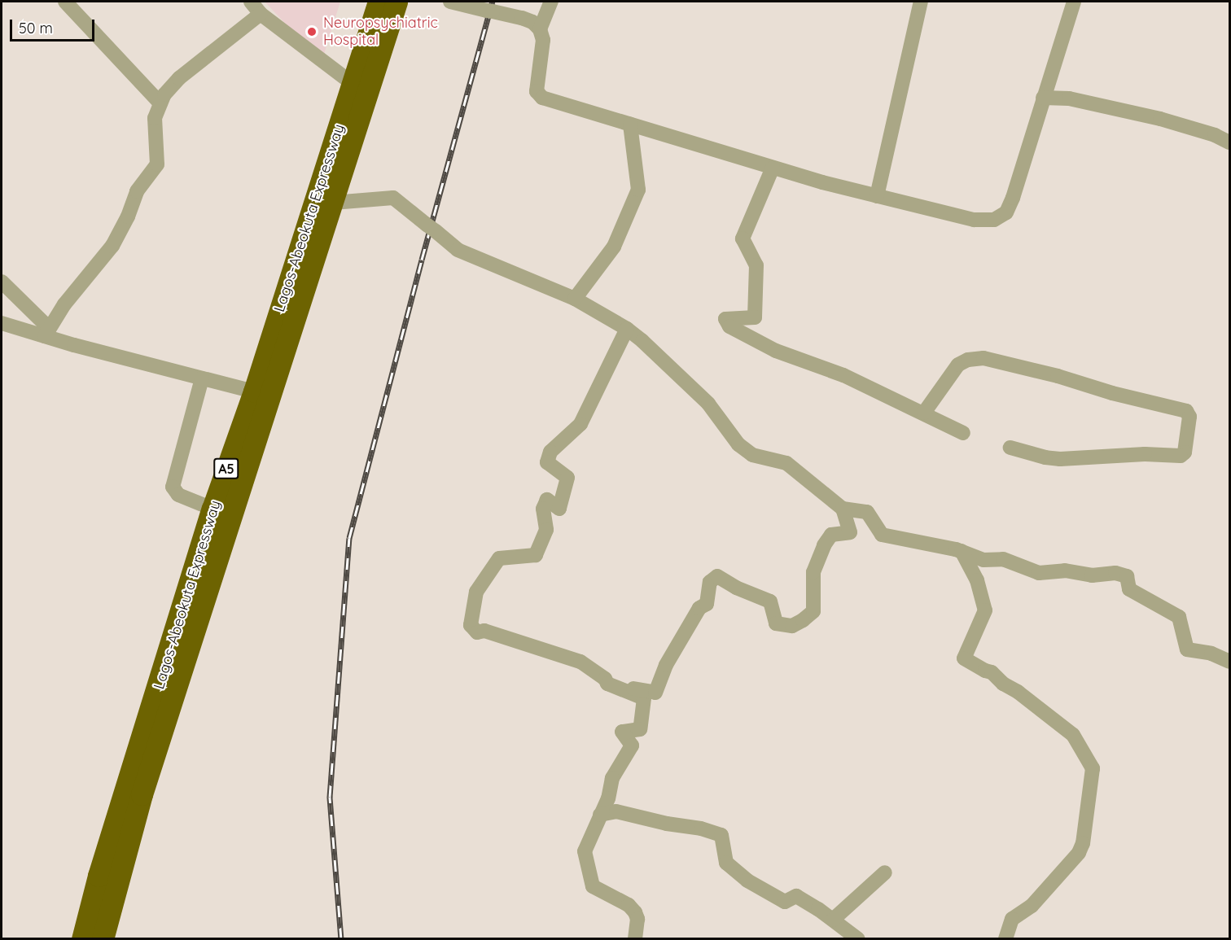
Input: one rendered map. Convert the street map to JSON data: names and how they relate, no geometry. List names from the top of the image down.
{
  "streets": {
    "highway": ["Lagos-Abeokuta Expressway", "A5"]
  },
  "places": ["Neuropsychiatric Hospital"],
  "scale_bar": "50 m"
}
